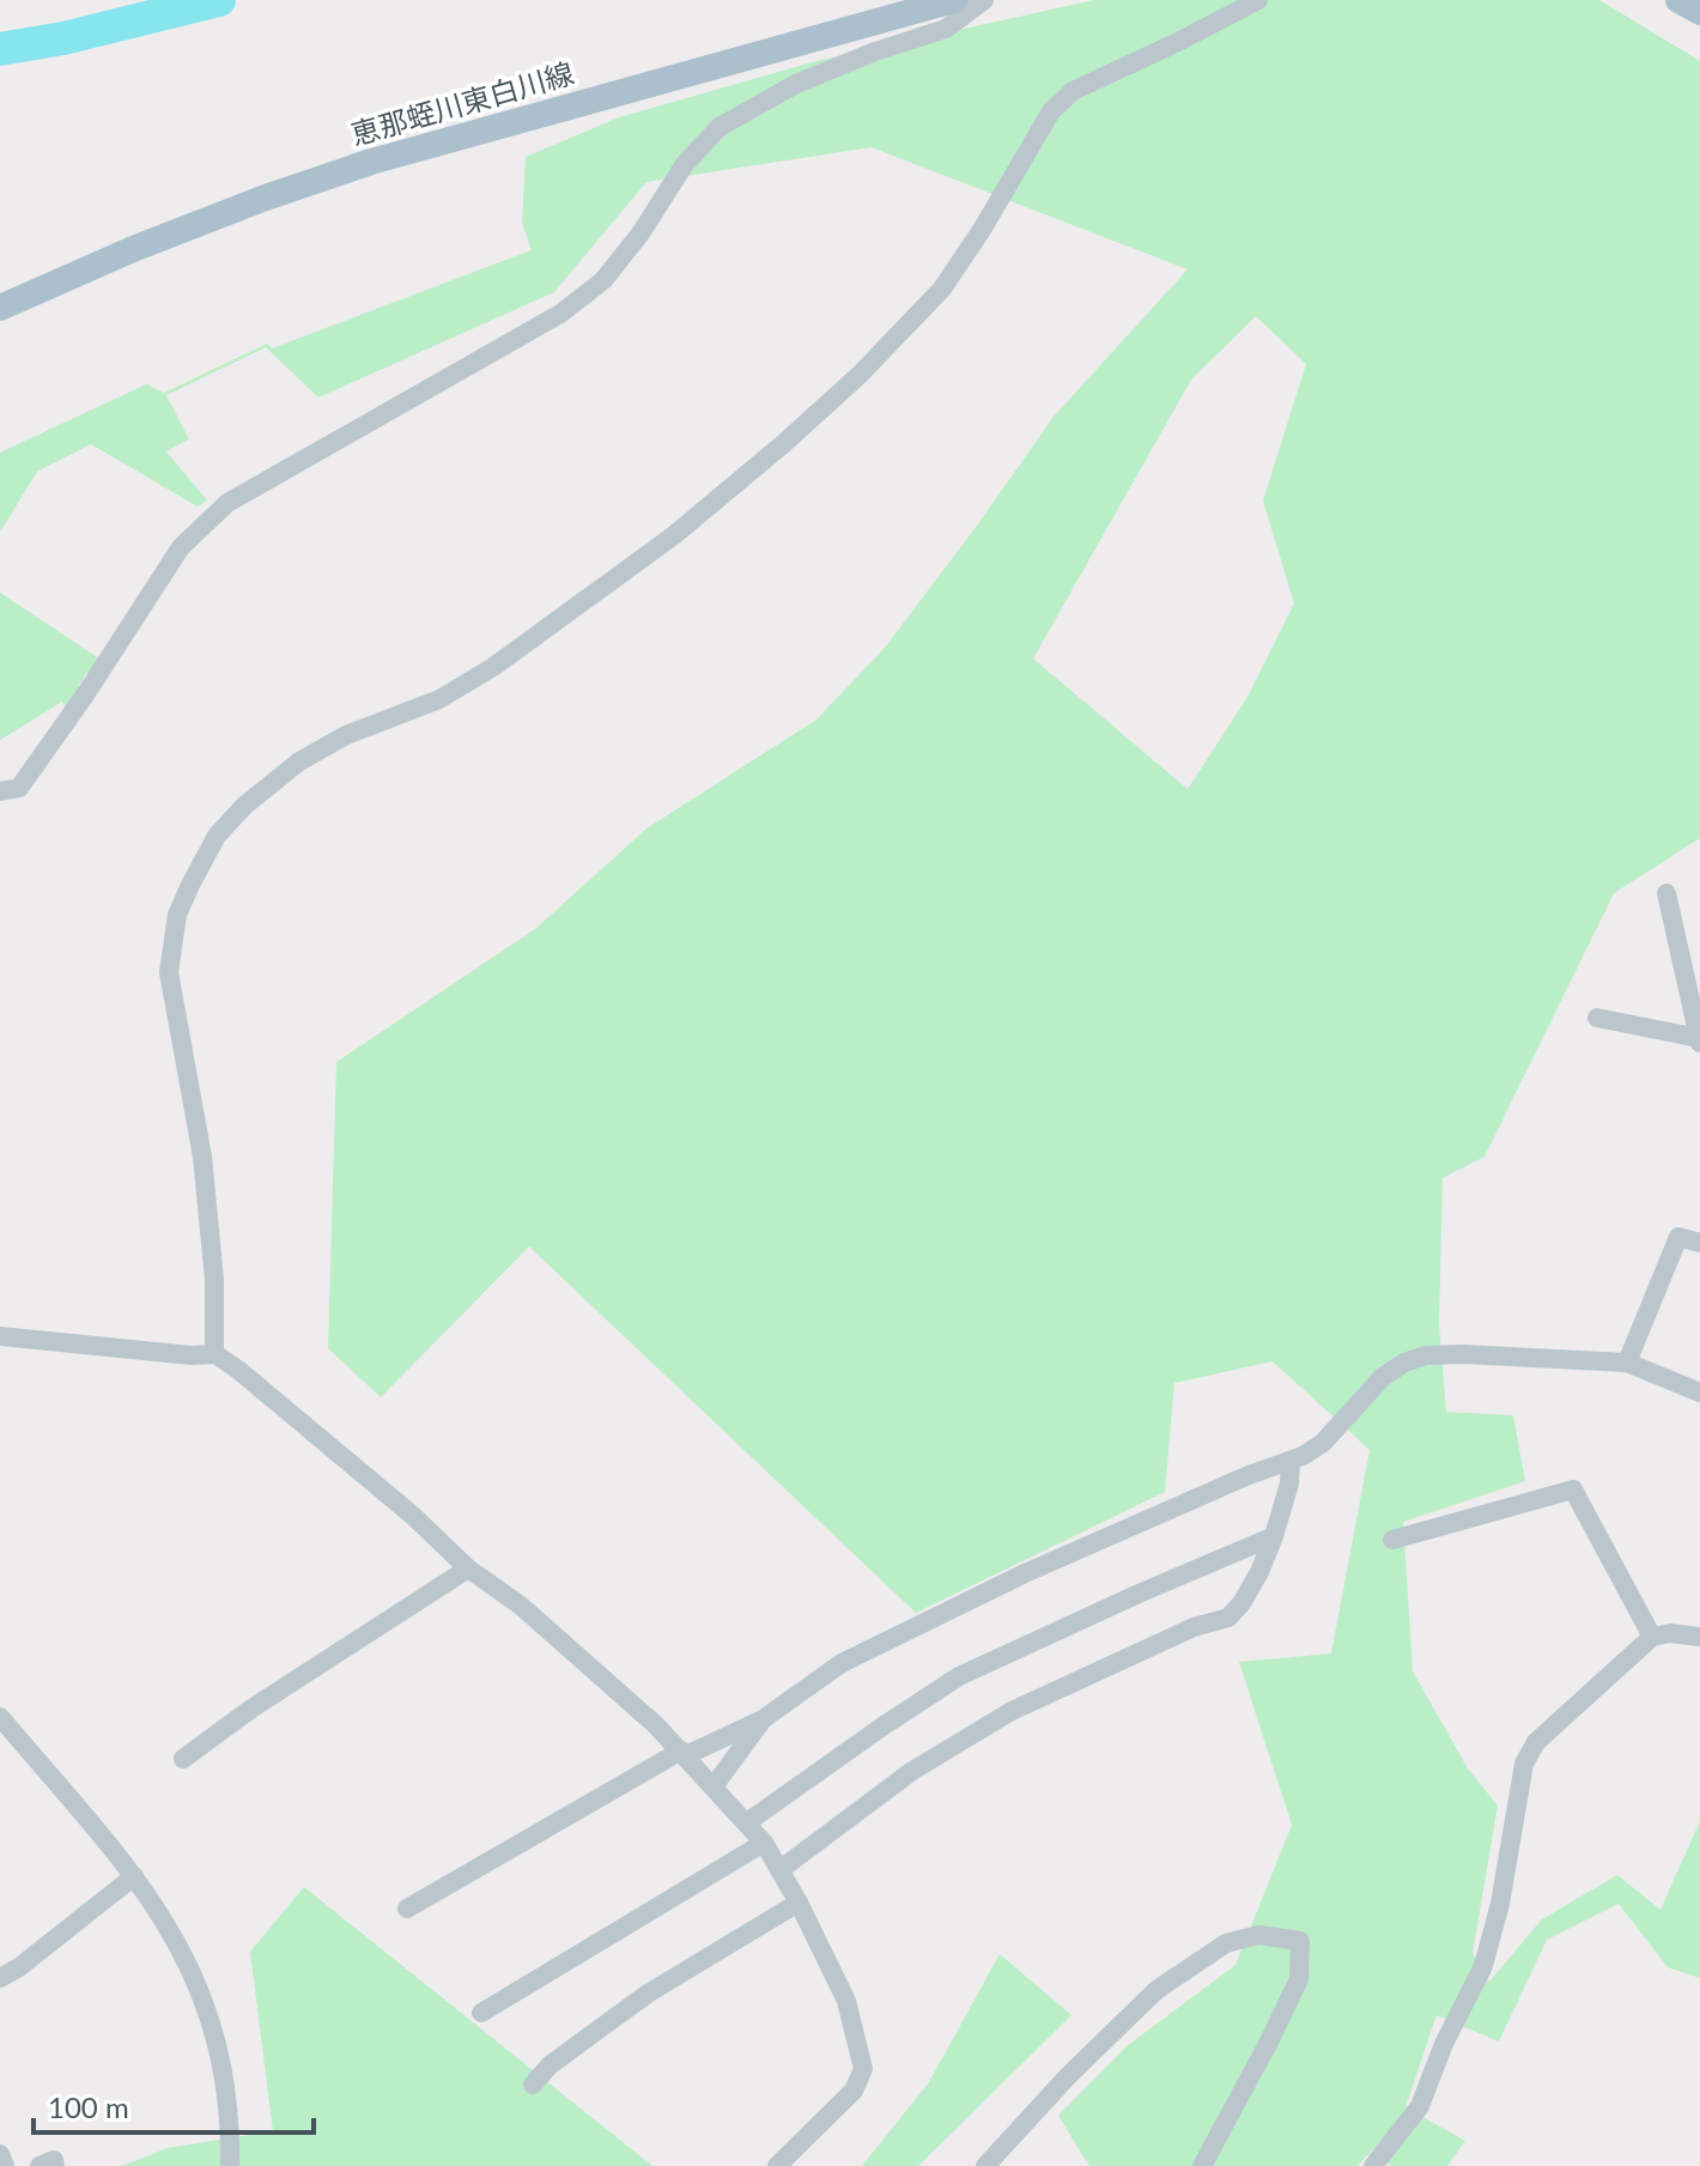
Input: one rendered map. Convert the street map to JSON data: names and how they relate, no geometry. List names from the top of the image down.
{
  "streets": {
    "main road": ["恵那蛭川東白川線"]
  },
  "scale_bar": "100 m"
}
